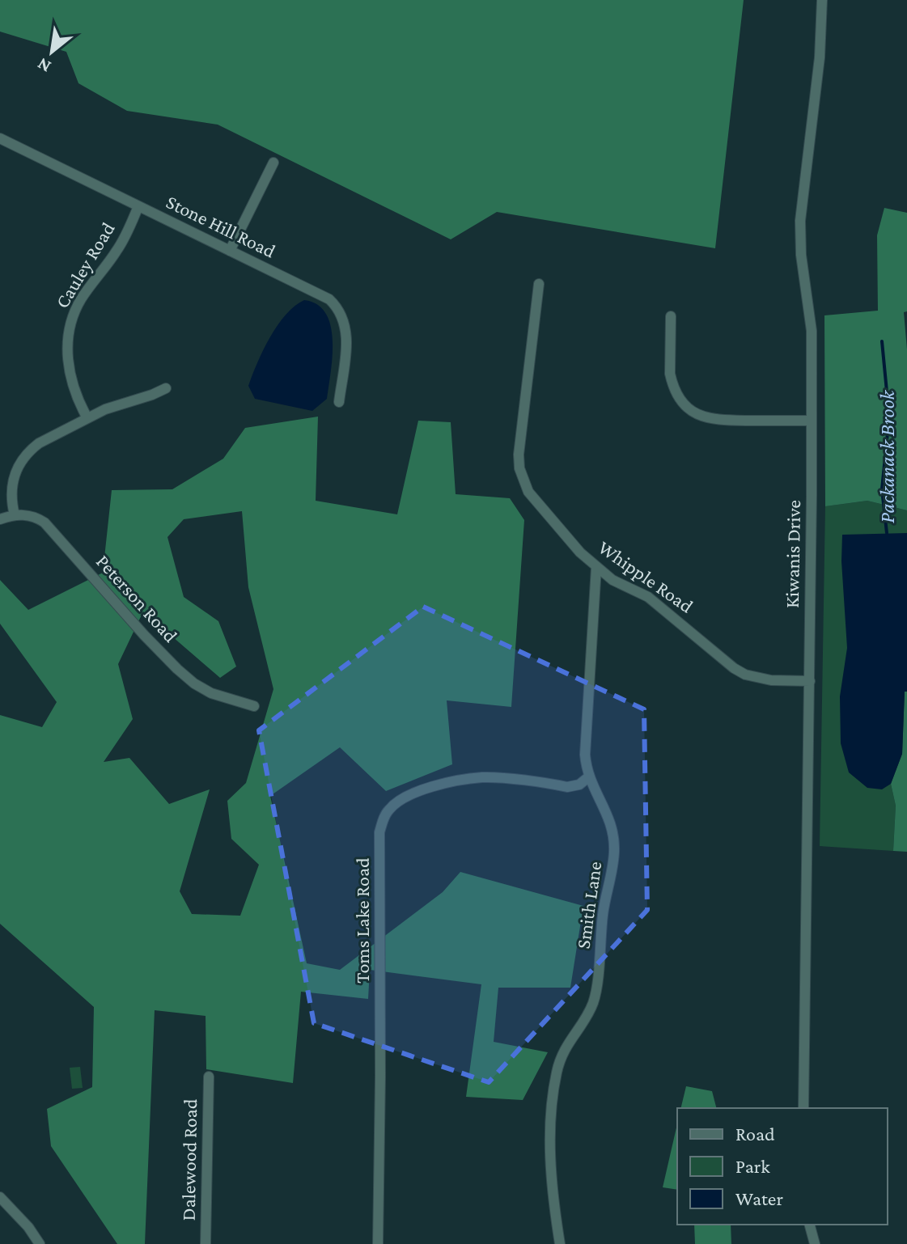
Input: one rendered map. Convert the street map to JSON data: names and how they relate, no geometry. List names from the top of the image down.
{
  "streets": {
    "street": [
      "Stone Hill Road",
      "Cauley Road",
      "Kiwanis Drive",
      "Whipple Road",
      "Peterson Road",
      "Smith Lane",
      "Toms Lake Road",
      "Dalewood Road"
    ]
  },
  "crossings": [
    ["Stone Hill Road", "Cauley Road"],
    ["Kiwanis Drive", "Whipple Road"],
    ["Whipple Road", "Smith Lane"],
    ["Smith Lane", "Toms Lake Road"]
  ],
  "water": ["Packanack Brook"],
  "legend": ["Road", "Park", "Water"],
  "north": "bottom left"
}
